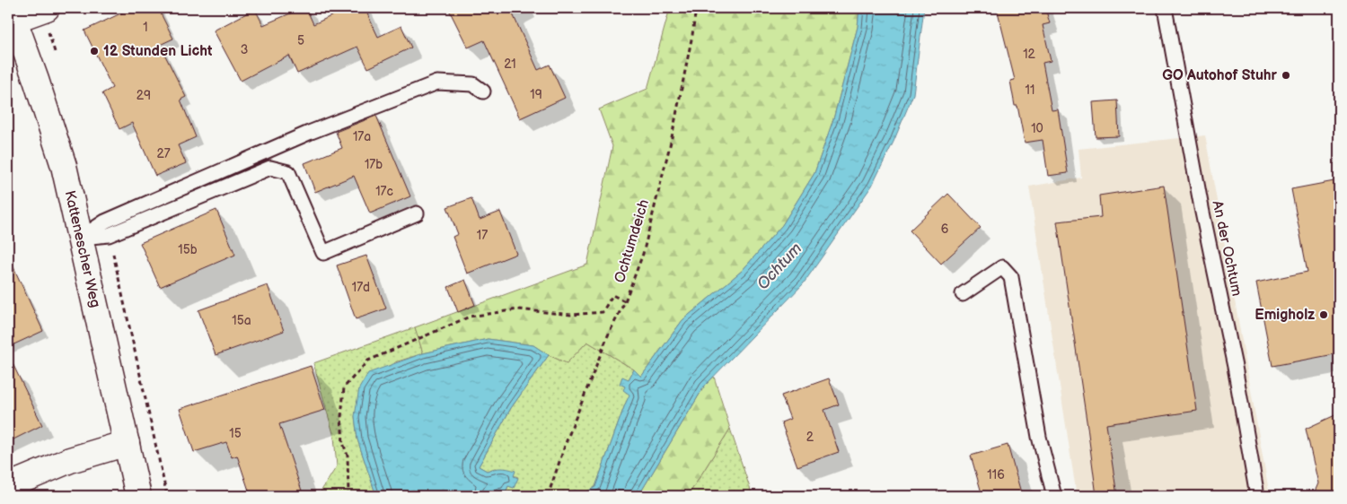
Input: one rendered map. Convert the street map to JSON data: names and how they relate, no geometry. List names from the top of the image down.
{
  "streets": {
    "street": ["Kattenescher Weg"],
    "lane": ["An der Ochtum"],
    "path": ["Ochtumdeich"]
  },
  "water": ["Ochtum"],
  "places": ["12 Stunden Licht", "GO Autohof Stuhr", "Emigholz"],
  "house_numbers": [
    "1",
    "5",
    "3",
    "12",
    "21",
    "11",
    "19",
    "29",
    "10",
    "17a",
    "27",
    "17b",
    "17c",
    "6",
    "17",
    "15b",
    "17d",
    "15a",
    "15",
    "2",
    "116"
  ]
}
